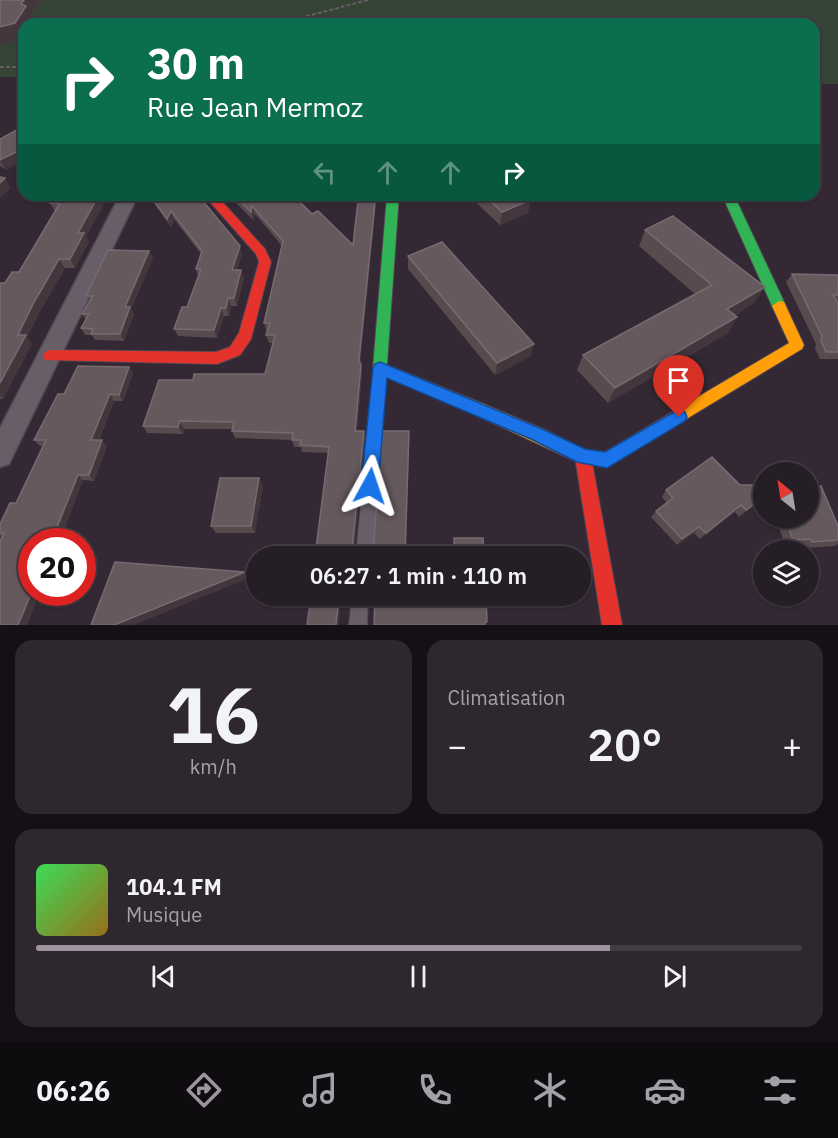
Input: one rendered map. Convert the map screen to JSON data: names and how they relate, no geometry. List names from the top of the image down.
{
  "north": "top left",
  "page": {
    "turn": ["30 m", "Rue Jean Mermoz"],
    "limit": "20",
    "trip": "06:27 · 1 min · 110 m",
    "tile": [
      ["16", "km/h"],
      "Climatisation"
    ],
    "heat": ["−", "20°", "+"],
    "song": ["104.1 FM", "Musique"],
    "tabs": "06:26"
  }
}
